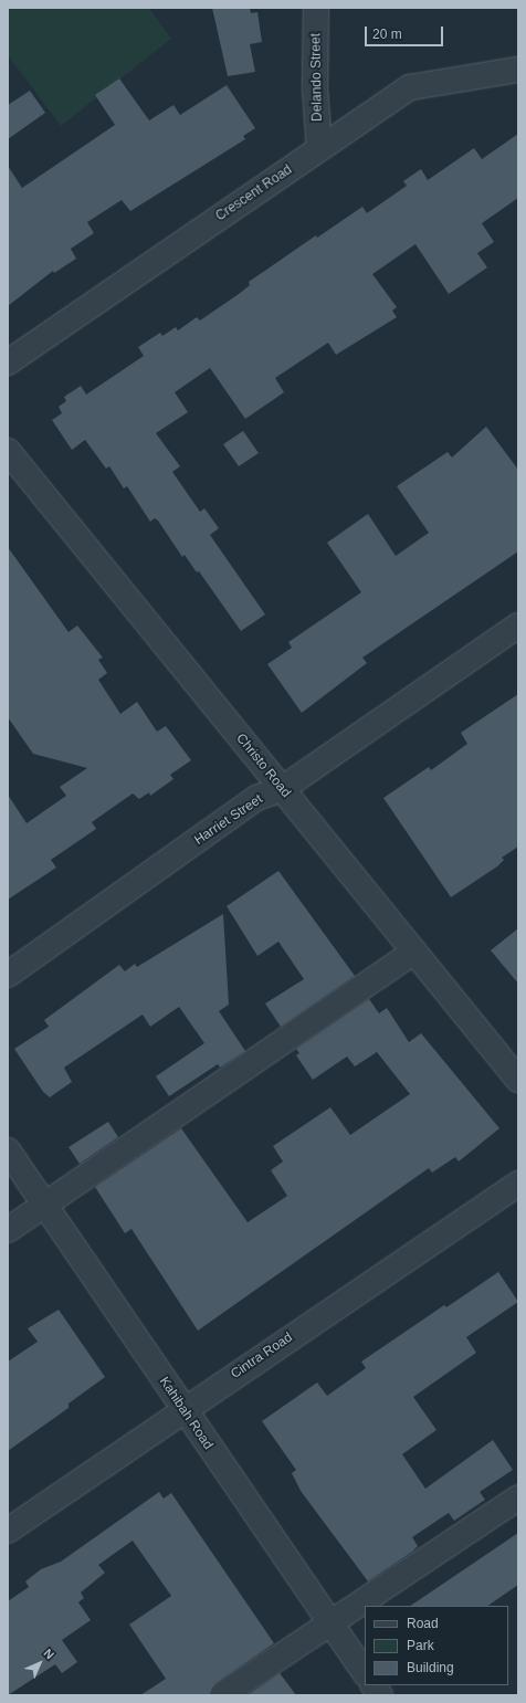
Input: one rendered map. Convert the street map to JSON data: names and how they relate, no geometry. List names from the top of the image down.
{
  "streets": {
    "street": [
      "Delando Street",
      "Crescent Road",
      "Christo Road",
      "Harriet Street",
      "Cintra Road",
      "Kahibah Road"
    ]
  },
  "crossings": [
    ["Delando Street", "Crescent Road"],
    ["Christo Road", "Harriet Street"],
    ["Cintra Road", "Kahibah Road"]
  ],
  "legend": ["Road", "Park", "Building"],
  "scale_bar": "20 m",
  "north": "top right"
}
